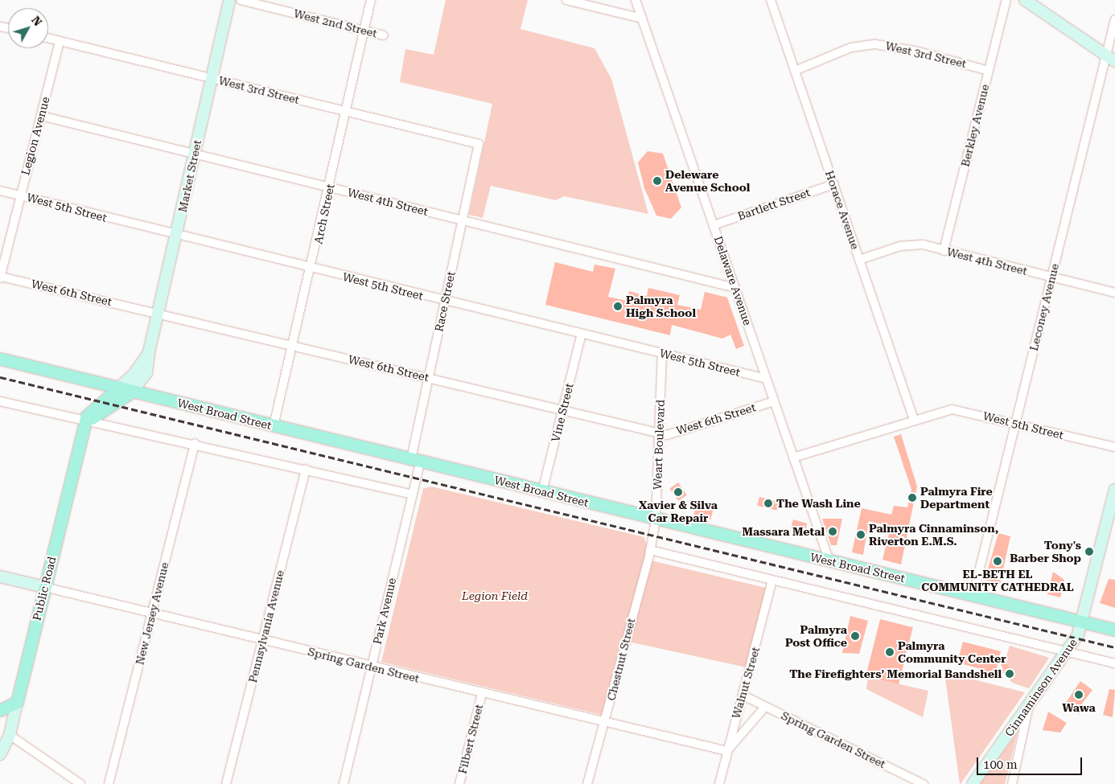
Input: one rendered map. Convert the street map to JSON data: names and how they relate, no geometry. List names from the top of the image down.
{
  "streets": {
    "main road": ["West Broad Street", "Public Road"],
    "street": [
      "West 2nd Street",
      "West 3rd Street",
      "Berkley Avenue",
      "Legion Avenue",
      "Market Street",
      "West 4th Street",
      "Bartlett Street",
      "West 5th Street",
      "Horace Avenue",
      "Arch Street",
      "Delaware Avenue",
      "West 6th Street",
      "Race Street",
      "Leconey Avenue",
      "Vine Street",
      "Weart Boulevard",
      "Park Avenue",
      "New Jersey Avenue",
      "Pennsylvania Avenue",
      "Chestnut Street",
      "Spring Garden Street",
      "Walnut Street",
      "Cinnaminson Avenue",
      "Filbert Street"
    ]
  },
  "crossings": [
    ["West 2nd Street", "Arch Street"],
    ["West 3rd Street", "Berkley Avenue"],
    ["West 3rd Street", "Legion Avenue"],
    ["West 3rd Street", "Market Street"],
    ["West 3rd Street", "Horace Avenue"],
    ["West 3rd Street", "Arch Street"],
    ["West 3rd Street", "Race Street"],
    ["Berkley Avenue", "West 4th Street"],
    ["Legion Avenue", "West 4th Street"],
    ["Legion Avenue", "West 5th Street"],
    ["Legion Avenue", "West 6th Street"],
    ["Market Street", "West 4th Street"],
    ["Market Street", "West 5th Street"],
    ["Market Street", "West 6th Street"],
    ["Market Street", "West Broad Street"],
    ["Market Street", "Public Road"],
    ["West 4th Street", "Horace Avenue"],
    ["West 4th Street", "Arch Street"],
    ["West 4th Street", "Delaware Avenue"],
    ["West 4th Street", "Race Street"],
    ["West 4th Street", "Leconey Avenue"],
    ["Bartlett Street", "Horace Avenue"],
    ["Bartlett Street", "Delaware Avenue"],
    ["West 5th Street", "Horace Avenue"],
    ["West 5th Street", "Arch Street"],
    ["West 5th Street", "Delaware Avenue"],
    ["West 5th Street", "Race Street"],
    ["West 5th Street", "Leconey Avenue"],
    ["West 5th Street", "Vine Street"],
    ["West 5th Street", "Weart Boulevard"],
    ["Arch Street", "West 6th Street"],
    ["Arch Street", "West Broad Street"],
    ["Delaware Avenue", "West 6th Street"],
    ["Delaware Avenue", "West Broad Street"],
    ["West 6th Street", "Race Street"],
    ["West 6th Street", "Vine Street"],
    ["West 6th Street", "Weart Boulevard"],
    ["Race Street", "West Broad Street"],
    ["Race Street", "Park Avenue"],
    ["Leconey Avenue", "West Broad Street"],
    ["Vine Street", "West Broad Street"],
    ["West Broad Street", "Weart Boulevard"],
    ["West Broad Street", "Public Road"],
    ["West Broad Street", "Park Avenue"],
    ["West Broad Street", "Cinnaminson Avenue"],
    ["Weart Boulevard", "Chestnut Street"],
    ["Public Road", "Spring Garden Street"],
    ["Park Avenue", "Spring Garden Street"],
    ["New Jersey Avenue", "Spring Garden Street"],
    ["Pennsylvania Avenue", "Spring Garden Street"],
    ["Chestnut Street", "Spring Garden Street"],
    ["Spring Garden Street", "Walnut Street"],
    ["Spring Garden Street", "Filbert Street"]
  ],
  "parks": ["Legion Field"],
  "places": [
    "Deleware Avenue School",
    "Palmyra High School",
    "Xavier & Silva Car Repair",
    "Palmyra Fire Department",
    "The Wash Line",
    "Massara Metal",
    "Palmyra Cinnaminson, Riverton E.M.S.",
    "Tony's Barber Shop",
    "EL-BETH EL COMMUNITY CATHEDRAL",
    "Palmyra Post Office",
    "Palmyra Community Center",
    "The Firefighters’ Memorial Bandshell",
    "Wawa"
  ],
  "scale_bar": "100 m",
  "north": "top right"
}
